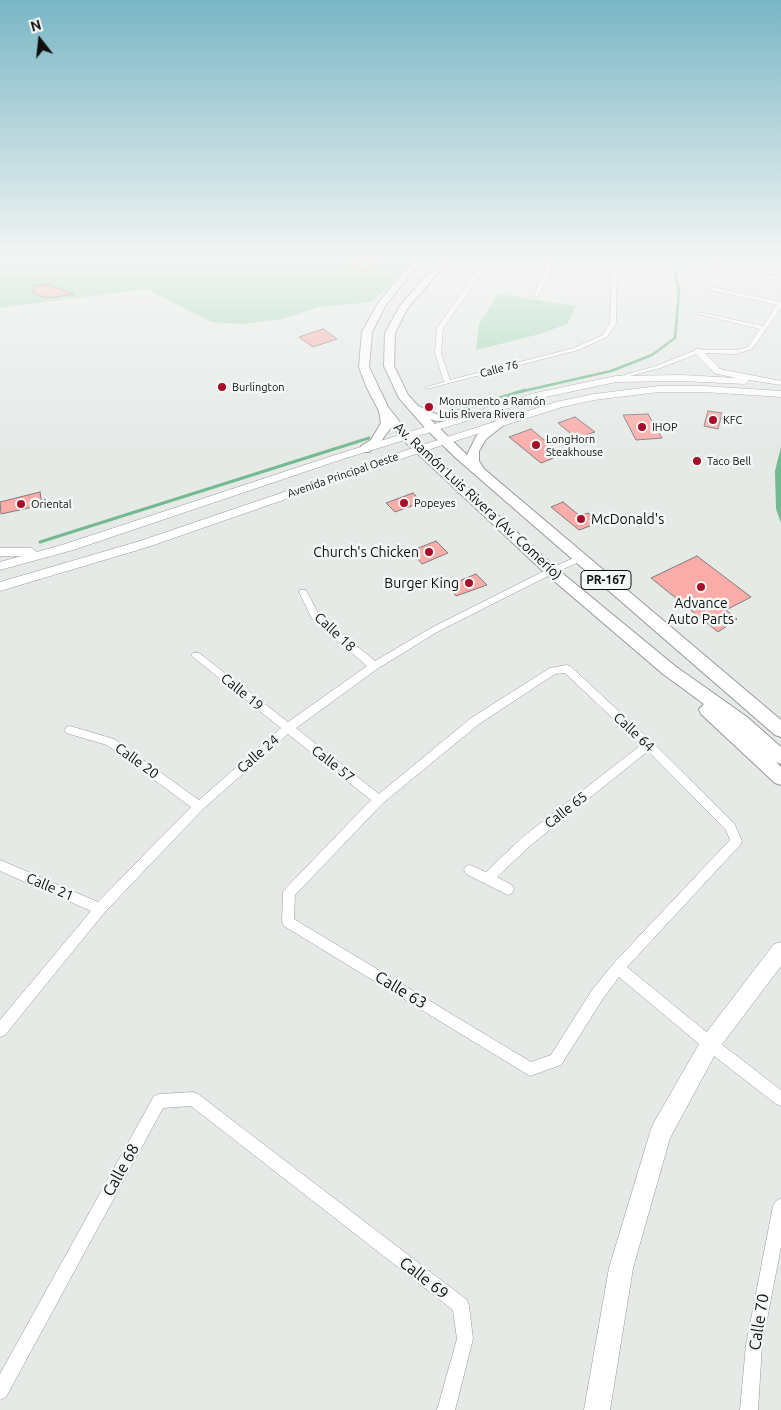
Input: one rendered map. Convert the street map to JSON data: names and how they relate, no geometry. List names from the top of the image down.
{
  "streets": {
    "main road": ["Avenida Principal Oeste", "Av. Ramón Luis Rivera (Av. Comerío)", "PR-167"],
    "street": [
      "Calle 76",
      "Calle 18",
      "Calle 19",
      "Calle 64",
      "Calle 24",
      "Calle 20",
      "Calle 57",
      "Calle 65",
      "Calle 21",
      "Calle 63",
      "Calle 68",
      "Calle 69",
      "Calle 70"
    ]
  },
  "crossings": [
    ["Avenida Principal Oeste", "Av. Ramón Luis Rivera (Av. Comerío)"],
    ["Av. Ramón Luis Rivera (Av. Comerío)", "Calle 24"],
    ["Calle 18", "Calle 24"],
    ["Calle 19", "Calle 24"],
    ["Calle 19", "Calle 57"],
    ["Calle 64", "Calle 57"],
    ["Calle 64", "Calle 65"],
    ["Calle 64", "Calle 63"],
    ["Calle 24", "Calle 20"],
    ["Calle 24", "Calle 57"],
    ["Calle 24", "Calle 21"],
    ["Calle 57", "Calle 63"],
    ["Calle 68", "Calle 69"]
  ],
  "places": [
    "Burlington",
    "Monumento a Ramón Luis Rivera Rivera",
    "KFC",
    "IHOP",
    "LongHorn Steakhouse",
    "Taco Bell",
    "Popeyes",
    "Oriental",
    "McDonald's",
    "Church's Chicken",
    "Burger King",
    "Advance Auto Parts"
  ],
  "north": "top"
}
